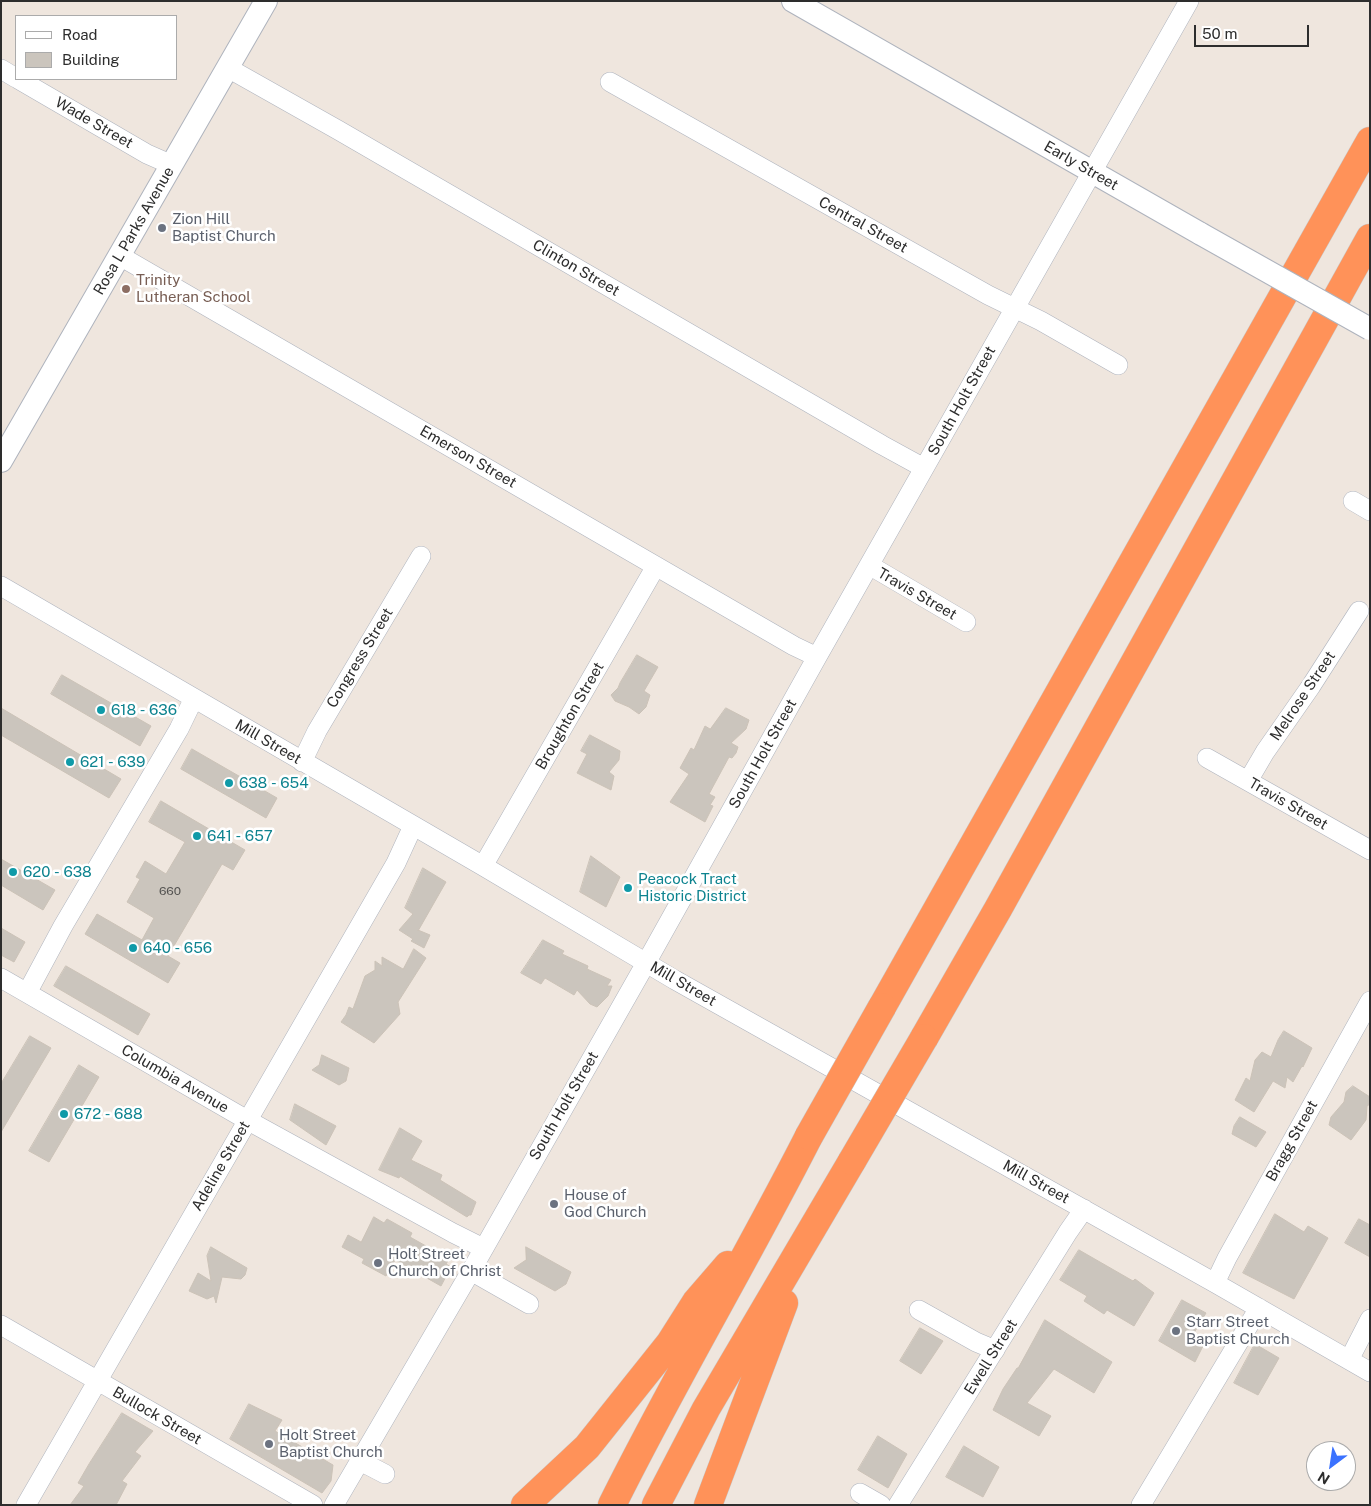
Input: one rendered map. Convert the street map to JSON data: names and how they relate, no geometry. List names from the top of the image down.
{
  "streets": {
    "street": [
      "Wade Street",
      "Early Street",
      "Central Street",
      "Rosa L Parks Avenue",
      "Clinton Street",
      "South Holt Street",
      "Emerson Street",
      "Travis Street",
      "Congress Street",
      "Melrose Street",
      "Broughton Street",
      "Mill Street",
      "Columbia Avenue",
      "Bragg Street",
      "Adeline Street",
      "Ewell Street",
      "Bullock Street"
    ]
  },
  "crossings": [
    ["Wade Street", "Rosa L Parks Avenue"],
    ["Early Street", "South Holt Street"],
    ["Central Street", "South Holt Street"],
    ["Rosa L Parks Avenue", "Clinton Street"],
    ["Rosa L Parks Avenue", "Emerson Street"],
    ["Clinton Street", "South Holt Street"],
    ["South Holt Street", "Emerson Street"],
    ["South Holt Street", "Travis Street"],
    ["South Holt Street", "Mill Street"],
    ["South Holt Street", "Columbia Avenue"],
    ["Emerson Street", "Broughton Street"],
    ["Travis Street", "Melrose Street"],
    ["Congress Street", "Mill Street"],
    ["Broughton Street", "Mill Street"],
    ["Mill Street", "Bragg Street"],
    ["Mill Street", "Adeline Street"],
    ["Mill Street", "Ewell Street"],
    ["Columbia Avenue", "Adeline Street"],
    ["Adeline Street", "Bullock Street"]
  ],
  "places": [
    "Zion Hill Baptist Church",
    "Trinity Lutheran School",
    "618 - 636",
    "621 - 639",
    "638 - 654",
    "641 - 657",
    "620 - 638",
    "Peacock Tract Historic District",
    "640 - 656",
    "672 - 688",
    "House of God Church",
    "Holt Street Church of Christ",
    "Starr Street Baptist Church",
    "Holt Street Baptist Church"
  ],
  "house_numbers": ["660"],
  "legend": ["Road", "Building"],
  "scale_bar": "50 m",
  "north": "bottom left"
}
